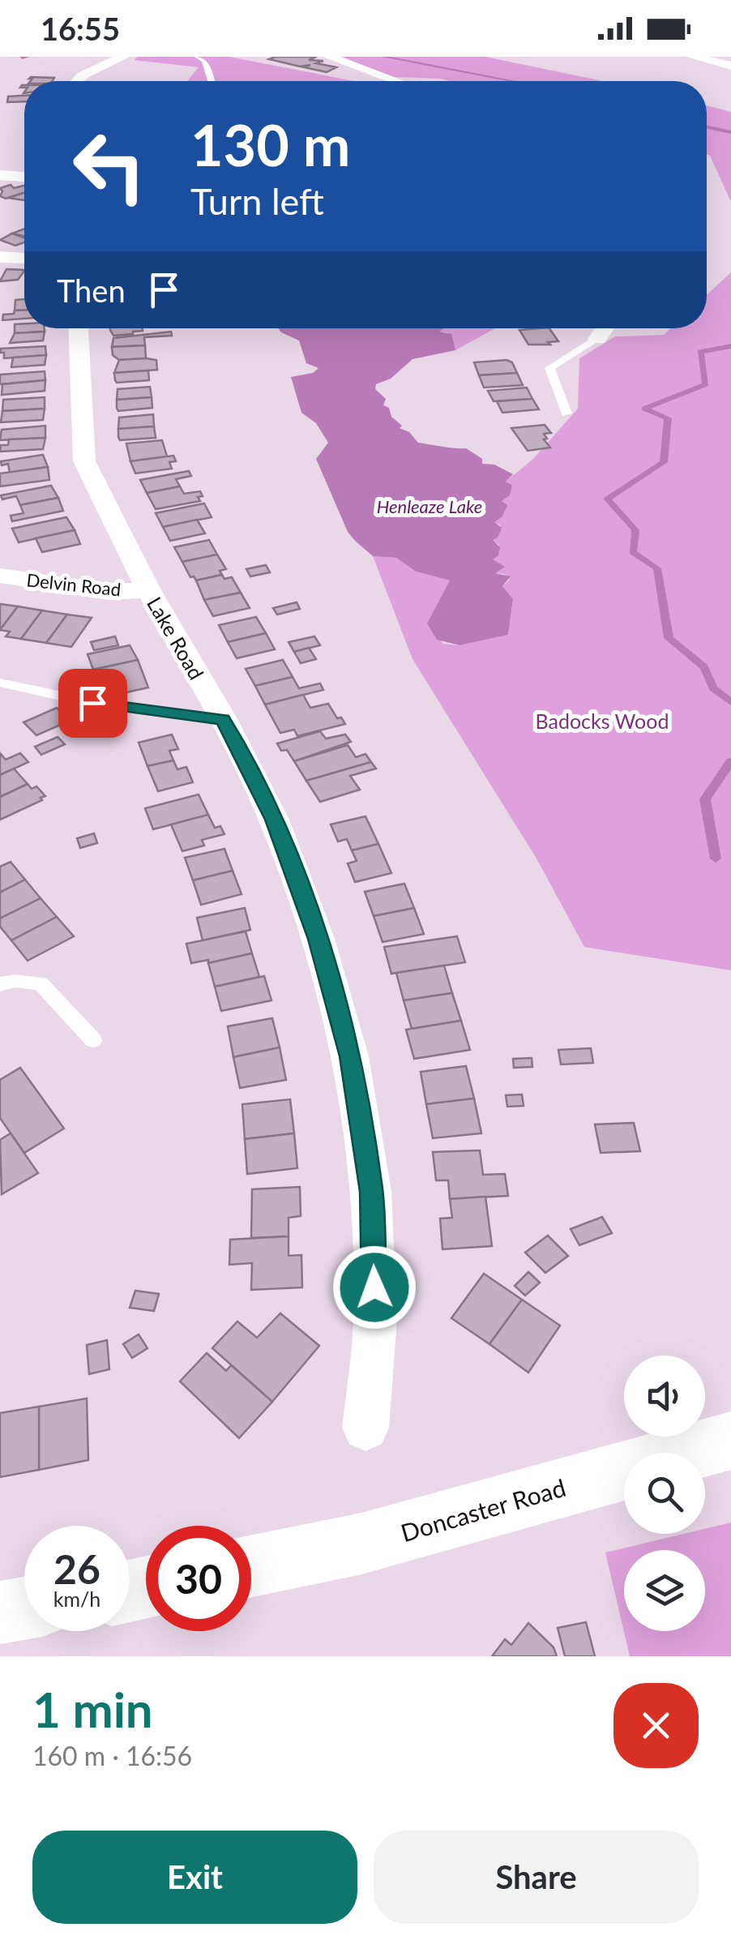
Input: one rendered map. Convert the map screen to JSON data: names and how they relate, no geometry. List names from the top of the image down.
{
  "streets": {
    "street": ["Delvin Road", "Lake Road", "Doncaster Road"]
  },
  "crossings": [
    ["Delvin Road", "Lake Road"]
  ],
  "water": ["Henleaze Lake"],
  "parks": ["Badocks Wood"],
  "page": {
    "status": "16:55",
    "turn": ["130 m", "Turn left"],
    "then": "Then",
    "speed": "26 km/h",
    "limit": "30",
    "heading": ["1 min", "160 m · 16:56"],
    "buttons": ["Exit", "Share"]
  }
}
